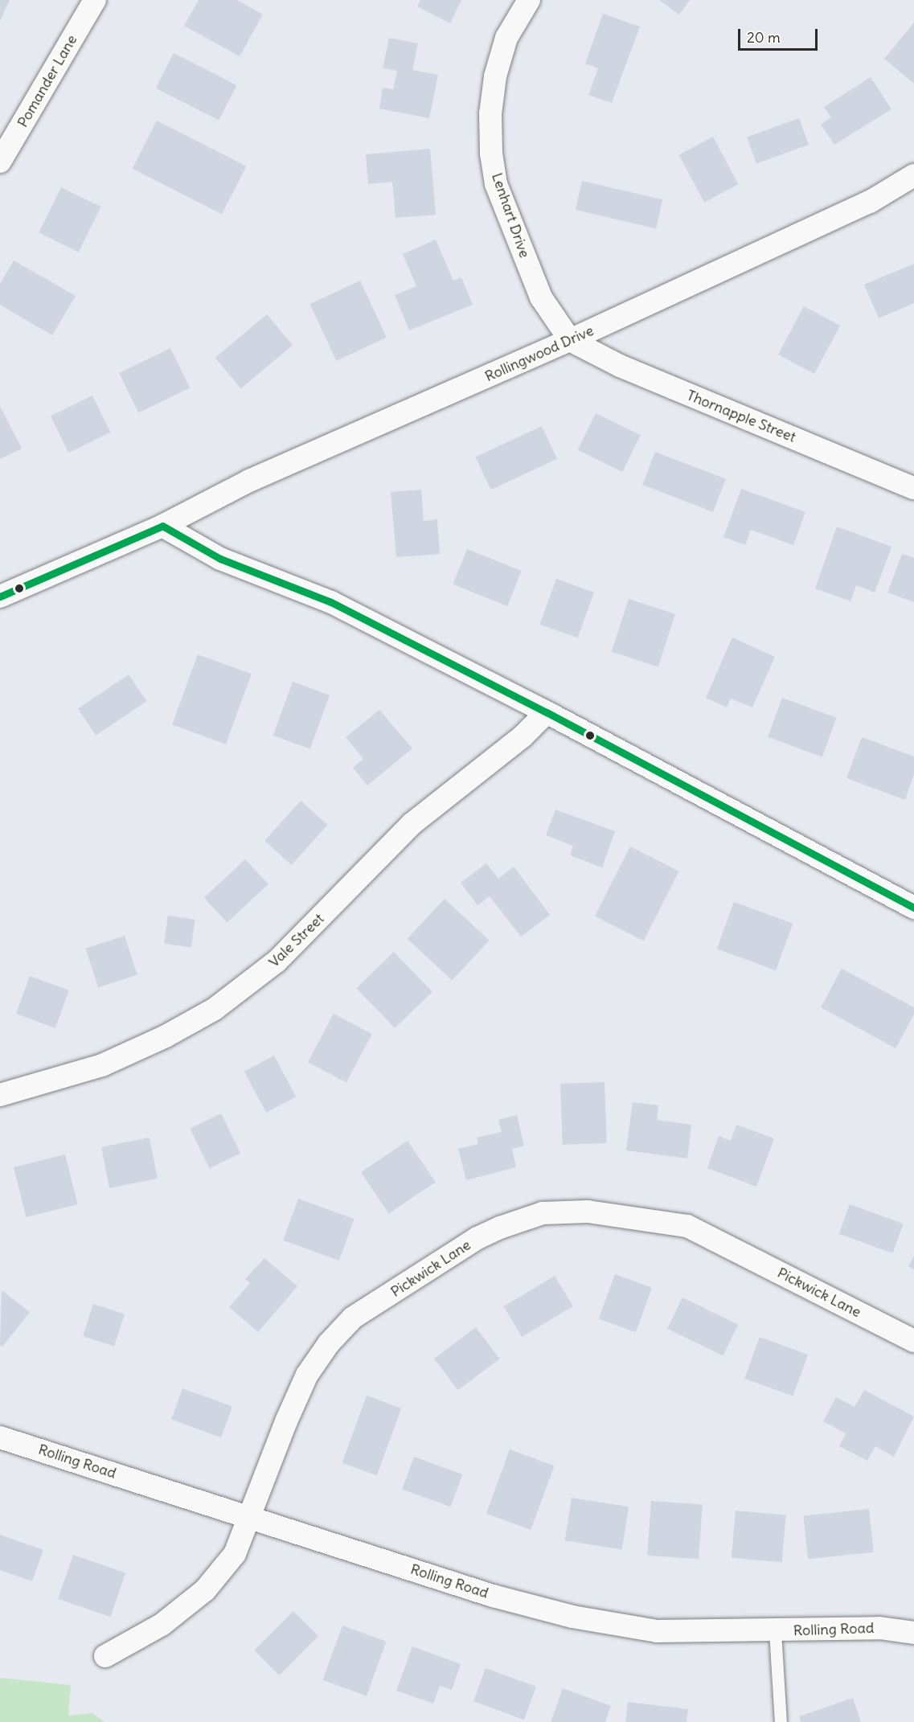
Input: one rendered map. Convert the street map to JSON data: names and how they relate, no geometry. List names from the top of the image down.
{
  "streets": {
    "street": [
      "Pomander Lane",
      "Lenhart Drive",
      "Rollingwood Drive",
      "Thornapple Street",
      "Vale Street",
      "Pickwick Lane",
      "Rolling Road"
    ]
  },
  "crossings": [
    ["Lenhart Drive", "Rollingwood Drive"],
    ["Lenhart Drive", "Thornapple Street"],
    ["Rollingwood Drive", "Thornapple Street"],
    ["Pickwick Lane", "Rolling Road"]
  ],
  "scale_bar": "20 m"
}
